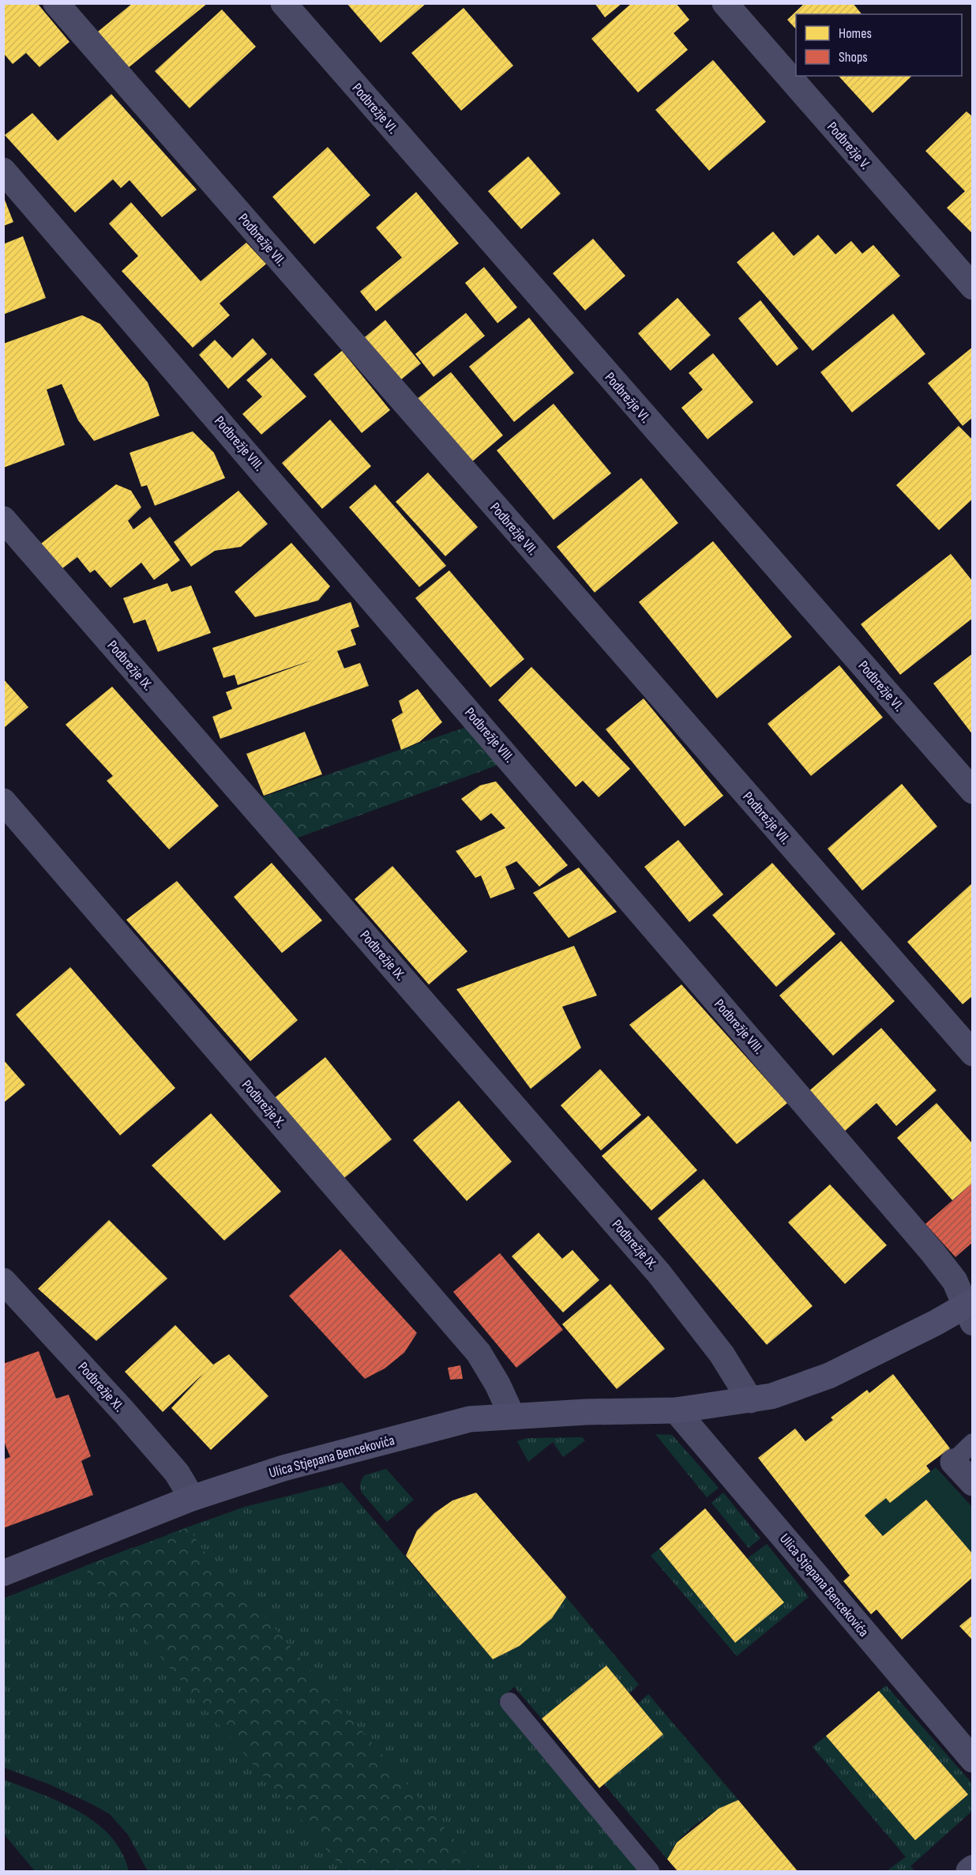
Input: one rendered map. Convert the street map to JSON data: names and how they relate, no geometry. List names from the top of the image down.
{
  "streets": {
    "street": [
      "Podbrežje VI.",
      "Podbrežje V.",
      "Podbrežje VII.",
      "Podbrežje VIII.",
      "Podbrežje IX.",
      "Podbrežje X.",
      "Podbrežje XI.",
      "Ulica Stjepana Bencekovića"
    ]
  },
  "crossings": [
    ["Podbrežje VIII.", "Ulica Stjepana Bencekovića"],
    ["Podbrežje IX.", "Ulica Stjepana Bencekovića"],
    ["Podbrežje X.", "Ulica Stjepana Bencekovića"],
    ["Podbrežje XI.", "Ulica Stjepana Bencekovića"]
  ],
  "legend": ["Homes", "Shops"]
}
